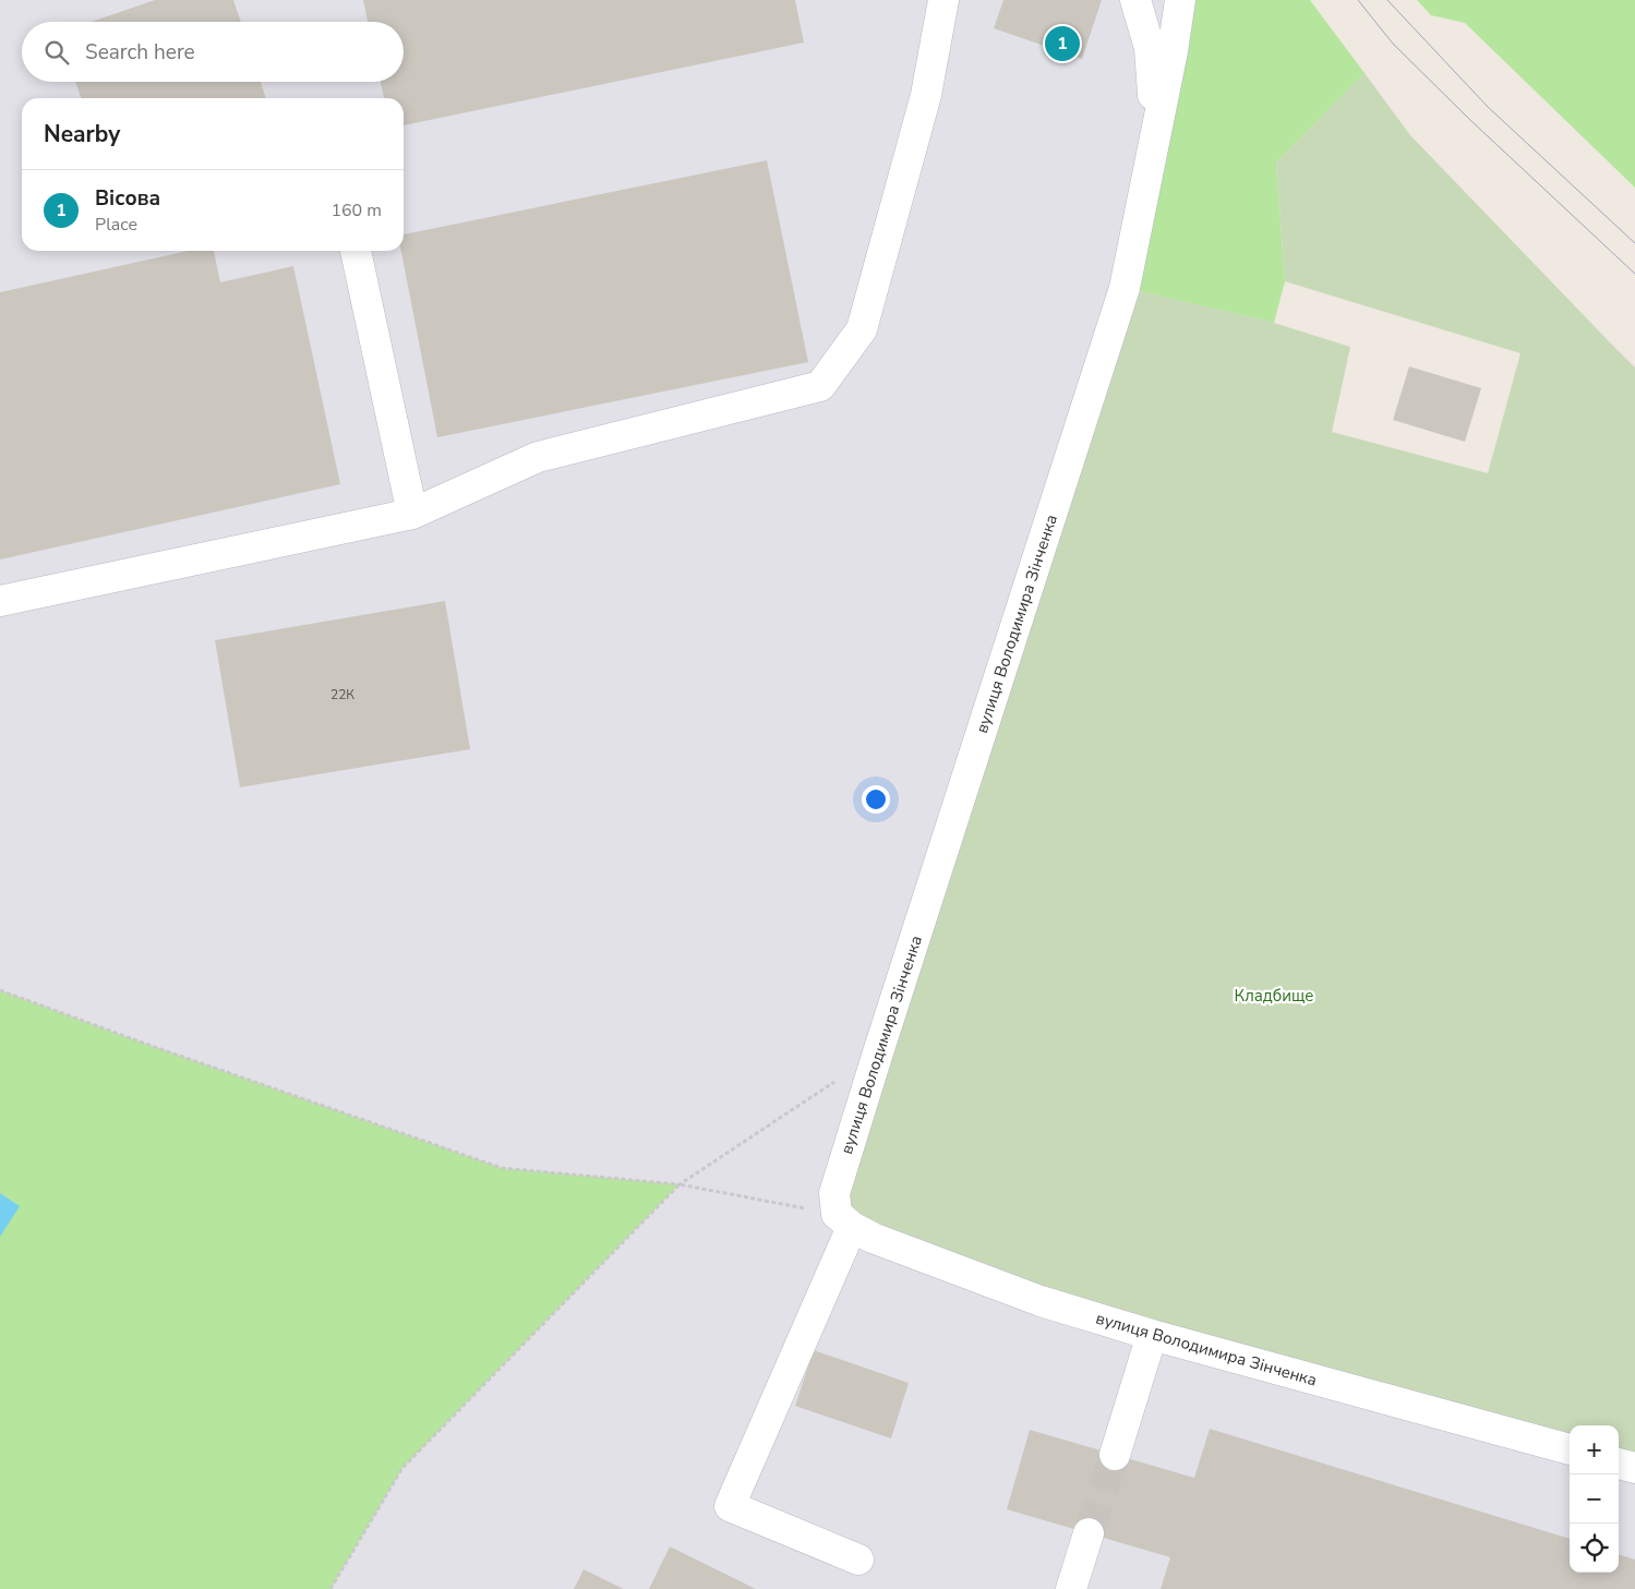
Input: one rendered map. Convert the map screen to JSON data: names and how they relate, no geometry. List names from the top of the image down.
{
  "streets": {
    "street": ["вулиця Володимира Зінченка"]
  },
  "parks": ["Кладбище"],
  "house_numbers": ["22К"],
  "page": {
    "search": "Search here",
    "pins": "1",
    "heading": "Nearby",
    "list": [
      {
        "mark": "1",
        "name": "Вісова",
        "note": "Place",
        "value": "160 m"
      }
    ],
    "map_buttons": ["+", "−"]
  }
}
